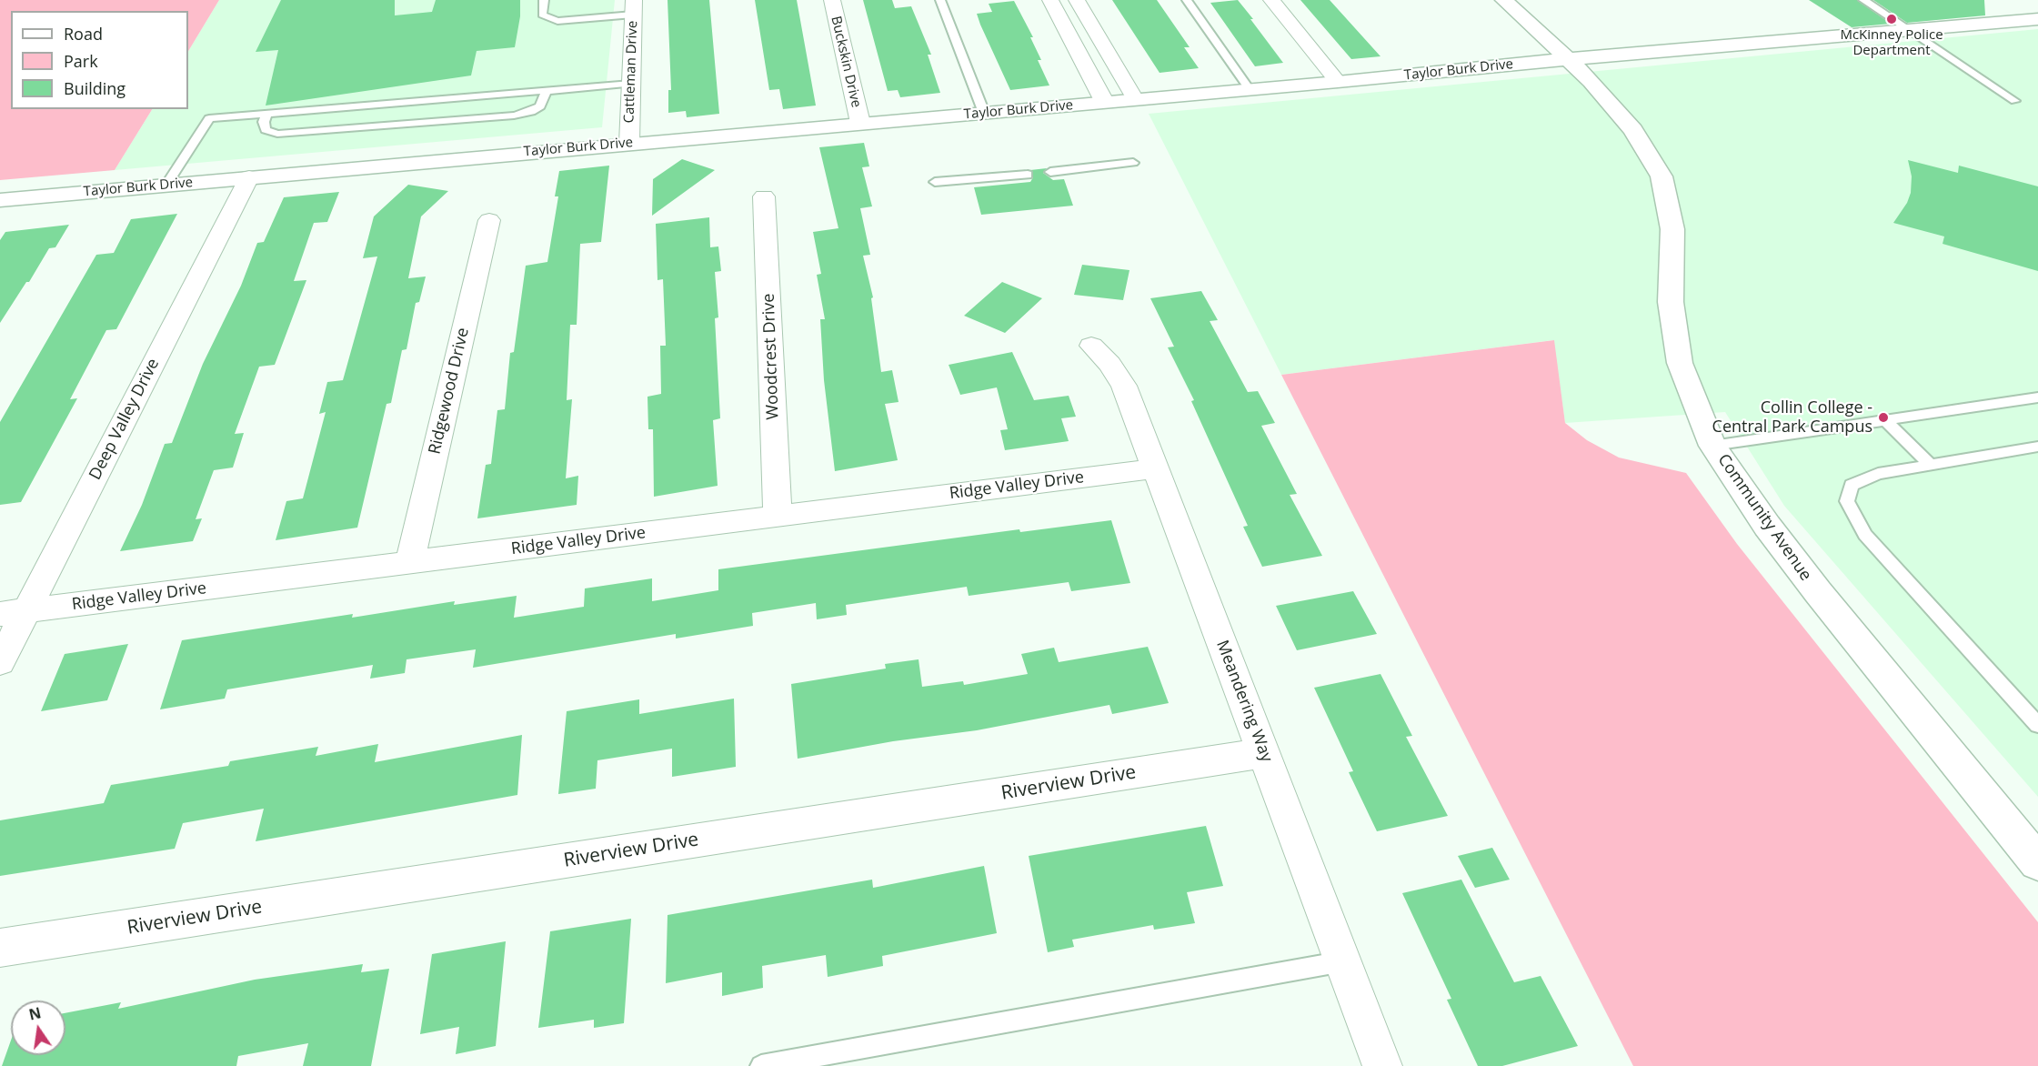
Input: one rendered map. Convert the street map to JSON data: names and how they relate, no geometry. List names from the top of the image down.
{
  "streets": {
    "street": [
      "Buckskin Drive",
      "Taylor Burk Drive",
      "Cattleman Drive",
      "Woodcrest Drive",
      "Ridgewood Drive",
      "Deep Valley Drive",
      "Ridge Valley Drive",
      "Community Avenue",
      "Meandering Way",
      "Riverview Drive"
    ]
  },
  "crossings": [
    ["Buckskin Drive", "Taylor Burk Drive"],
    ["Taylor Burk Drive", "Cattleman Drive"],
    ["Taylor Burk Drive", "Deep Valley Drive"],
    ["Taylor Burk Drive", "Community Avenue"],
    ["Woodcrest Drive", "Ridge Valley Drive"],
    ["Ridgewood Drive", "Ridge Valley Drive"],
    ["Deep Valley Drive", "Ridge Valley Drive"],
    ["Ridge Valley Drive", "Meandering Way"],
    ["Meandering Way", "Riverview Drive"]
  ],
  "places": ["McKinney Police Department", "Collin College - Central Park Campus"],
  "legend": ["Road", "Park", "Building"],
  "north": "top"
}
